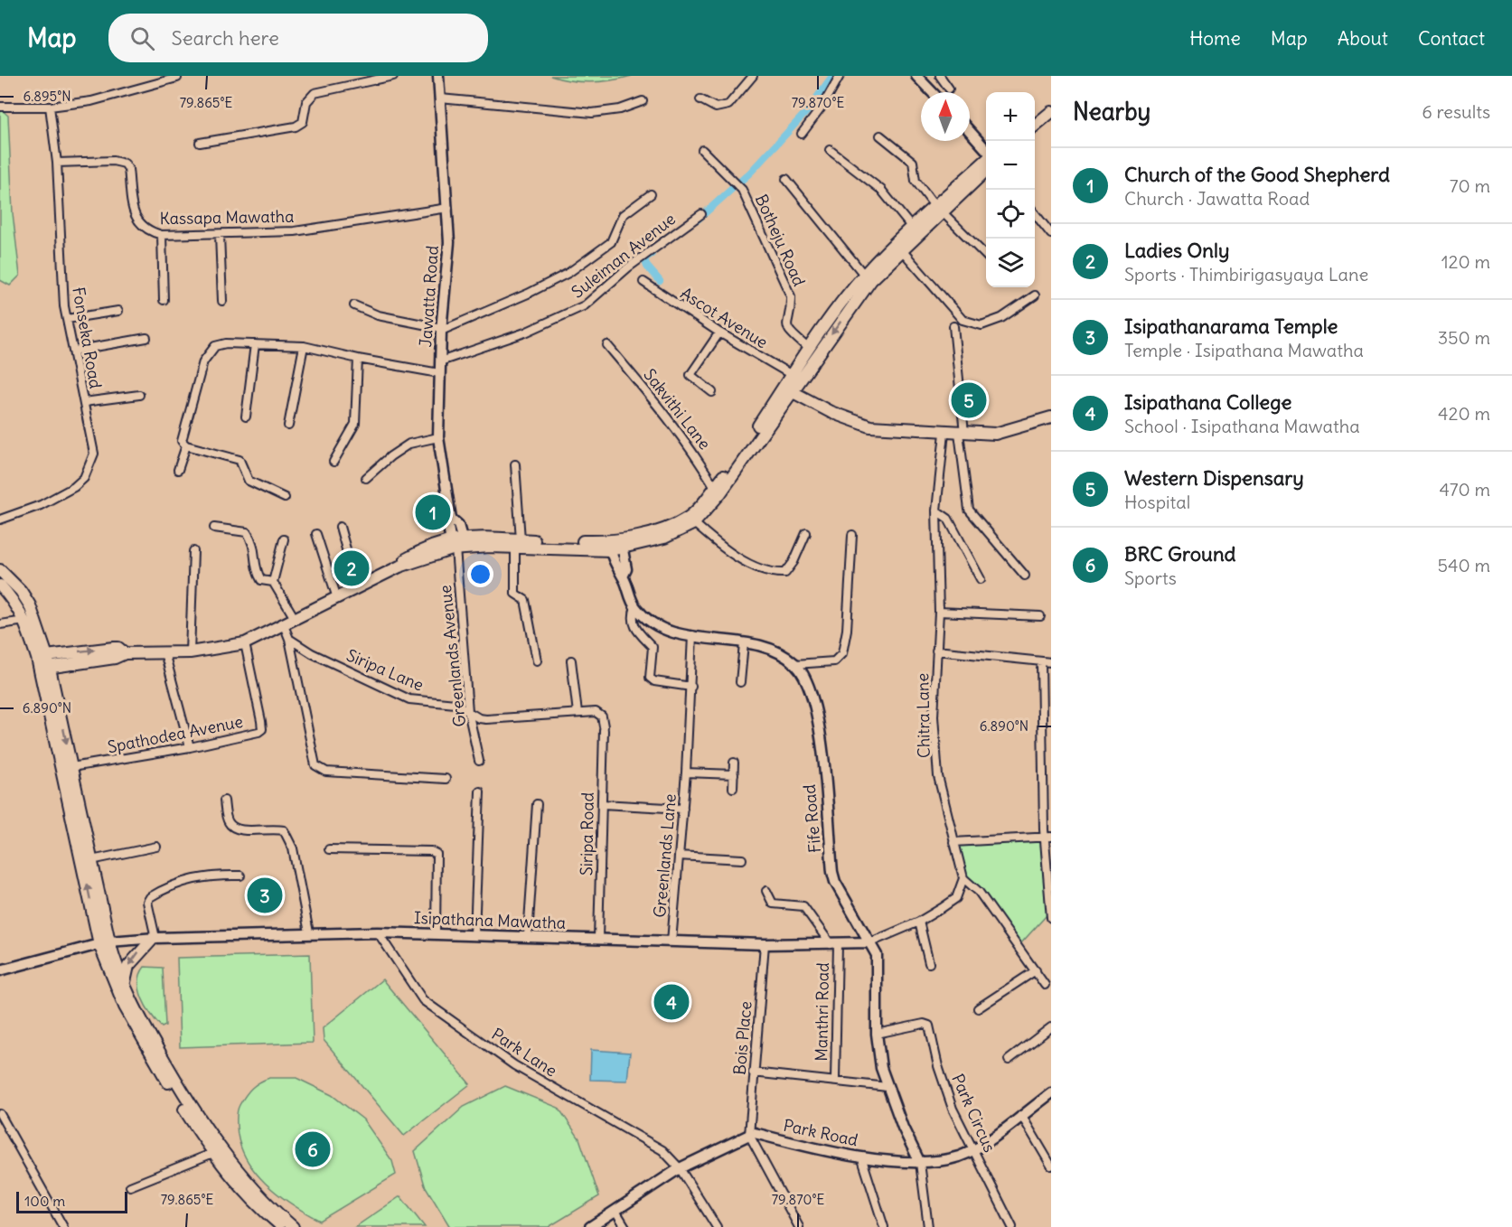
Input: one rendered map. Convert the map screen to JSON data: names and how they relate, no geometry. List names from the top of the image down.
{
  "streets": {
    "main road": [
      "Jawatta Road",
      "Fife Road",
      "Isipathana Mawatha",
      "Park Road"
    ],
    "street": [
      "Kassapa Mawatha",
      "Botheju Road",
      "Suleiman Avenue",
      "Ascot Avenue",
      "Fonseka Road",
      "Sakvithi Lane",
      "Greenlands Avenue",
      "Siripa Lane",
      "Chitra Lane",
      "Spathodea Avenue",
      "Siripa Road",
      "Greenlands Lane",
      "Manthri Road",
      "Bois Place",
      "Park Lane",
      "Park Circus"
    ]
  },
  "crossings": [
    ["Kassapa Mawatha", "Jawatta Road"],
    ["Kassapa Mawatha", "Fonseka Road"],
    ["Suleiman Avenue", "Jawatta Road"],
    ["Jawatta Road", "Greenlands Avenue"],
    ["Greenlands Avenue", "Siripa Lane"],
    ["Siripa Lane", "Siripa Road"],
    ["Fife Road", "Isipathana Mawatha"],
    ["Fife Road", "Park Circus"],
    ["Fife Road", "Park Road"],
    ["Siripa Road", "Isipathana Mawatha"],
    ["Greenlands Lane", "Isipathana Mawatha"],
    ["Isipathana Mawatha", "Manthri Road"],
    ["Isipathana Mawatha", "Bois Place"],
    ["Isipathana Mawatha", "Park Lane"],
    ["Bois Place", "Park Road"],
    ["Park Circus", "Park Road"]
  ],
  "scale_bar": "100 m",
  "north": "top",
  "page": {
    "header": "Map",
    "search": "Search here",
    "nav": [
      "Home",
      "Map",
      "About",
      "Contact"
    ],
    "heading": ["Nearby", "6 results"],
    "map_buttons": ["+", "−"],
    "list": [
      {
        "mark": "1",
        "name": "Church of the Good Shepherd",
        "note": "Church · Jawatta Road",
        "value": "70 m"
      },
      {
        "mark": "2",
        "name": "Ladies Only",
        "note": "Sports · Thimbirigasyaya Lane",
        "value": "120 m"
      },
      {
        "mark": "3",
        "name": "Isipathanarama Temple",
        "note": "Temple · Isipathana Mawatha",
        "value": "350 m"
      },
      {
        "mark": "4",
        "name": "Isipathana College",
        "note": "School · Isipathana Mawatha",
        "value": "420 m"
      },
      {
        "mark": "5",
        "name": "Western Dispensary",
        "note": "Hospital",
        "value": "470 m"
      },
      {
        "mark": "6",
        "name": "BRC Ground",
        "note": "Sports",
        "value": "540 m"
      }
    ],
    "pins": [
      "5",
      "1",
      "2",
      "3",
      "4",
      "6"
    ],
    "scale": "100 m"
  },
  "coordinates": [
    "6.895°N",
    "79.865°E",
    "79.870°E",
    "6.890°N"
  ]
}
